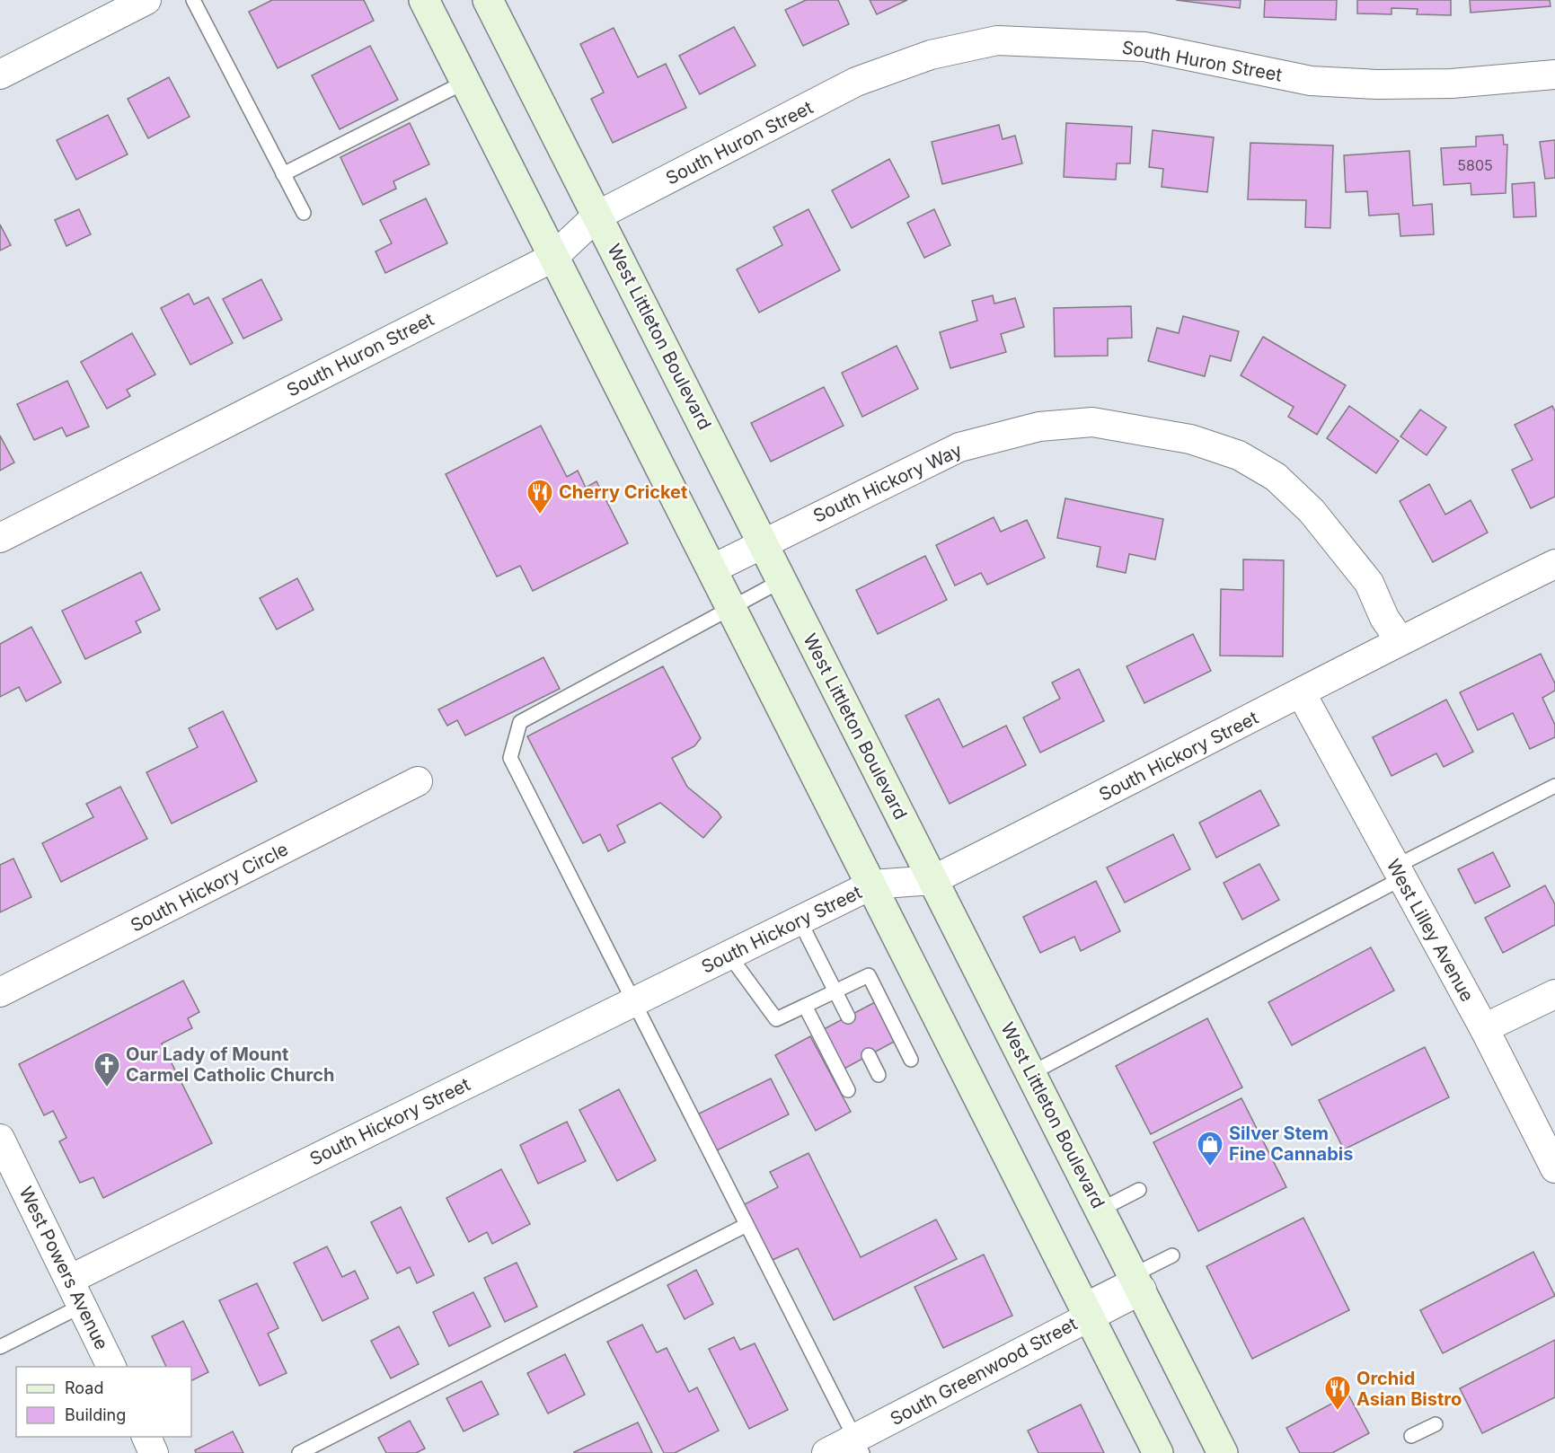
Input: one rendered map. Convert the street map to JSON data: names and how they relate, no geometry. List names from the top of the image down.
{
  "streets": {
    "main road": ["West Littleton Boulevard"],
    "street": [
      "South Huron Street",
      "South Hickory Way",
      "South Hickory Street",
      "South Hickory Circle",
      "West Lilley Avenue",
      "West Powers Avenue",
      "South Greenwood Street"
    ]
  },
  "crossings": [
    ["South Huron Street", "West Littleton Boulevard"],
    ["West Littleton Boulevard", "South Hickory Way"],
    ["West Littleton Boulevard", "South Hickory Street"],
    ["West Littleton Boulevard", "South Greenwood Street"],
    ["South Hickory Way", "South Hickory Street"],
    ["South Hickory Street", "West Lilley Avenue"],
    ["South Hickory Street", "West Powers Avenue"]
  ],
  "places": {
    "restaurant": ["Cherry Cricket", "Orchid Asian Bistro"],
    "church": ["Our Lady of Mount Carmel Catholic Church"],
    "shop": ["Silver Stem Fine Cannabis"]
  },
  "house_numbers": ["5805"],
  "legend": ["Road", "Building"]
}
